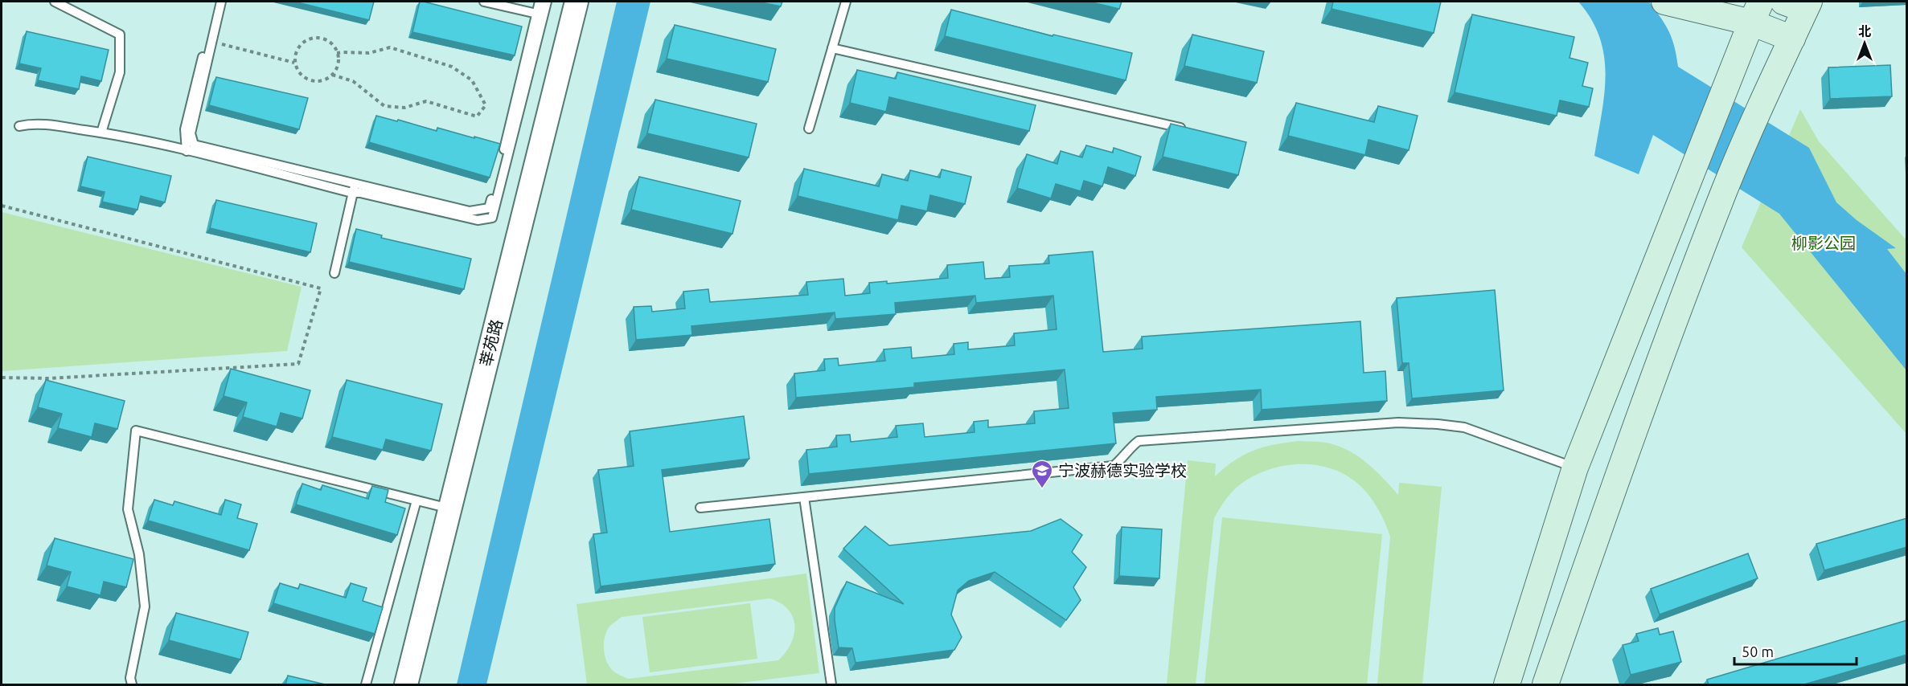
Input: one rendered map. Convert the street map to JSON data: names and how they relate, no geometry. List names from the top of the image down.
{
  "streets": {
    "street": ["莘苑路"]
  },
  "parks": ["柳影公园"],
  "places": {
    "school or university": ["宁波赫德实验学校"]
  },
  "scale_bar": "50 m",
  "north": "top"
}
